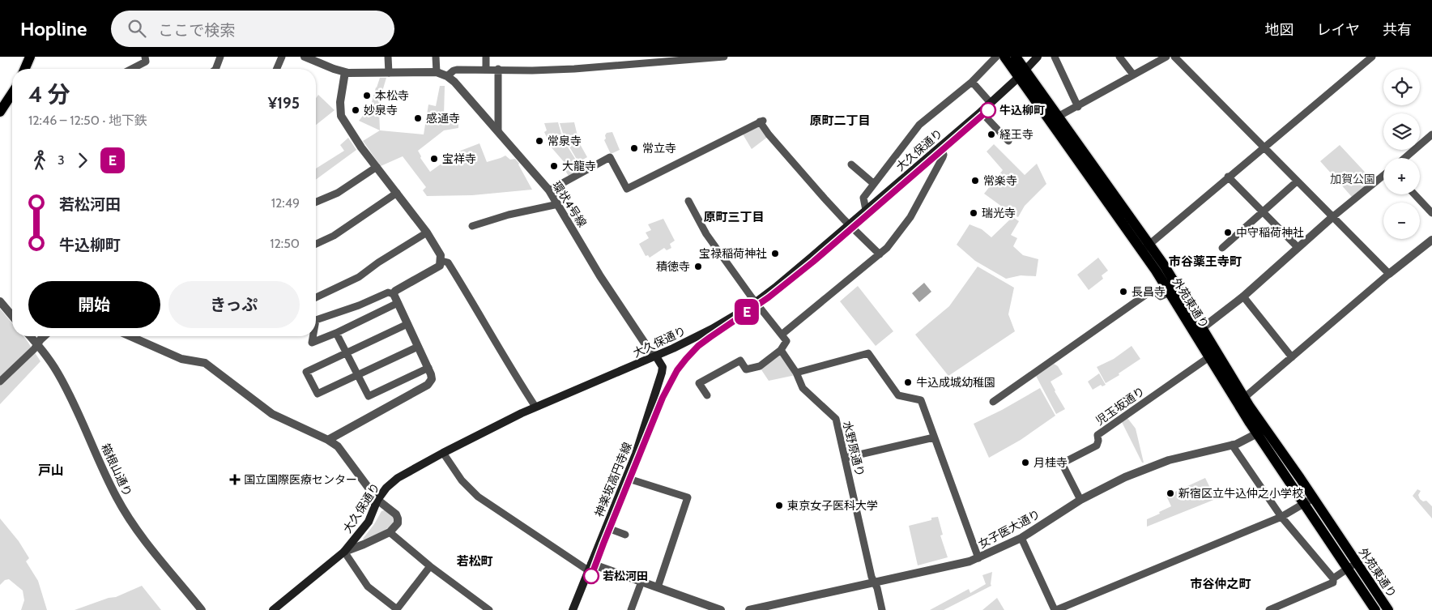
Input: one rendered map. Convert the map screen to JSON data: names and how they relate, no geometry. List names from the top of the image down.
{
  "streets": {
    "main road": ["大久保通り", "外苑東通り", "神楽坂高円寺線"],
    "street": [
      "環状4号線",
      "児玉坂通り",
      "水野原通り",
      "箱根山通り",
      "女子医大通り"
    ]
  },
  "crossings": [
    ["大久保通り", "環状4号線"],
    ["大久保通り", "外苑東通り"],
    ["大久保通り", "神楽坂高円寺線"],
    ["環状4号線", "神楽坂高円寺線"],
    ["外苑東通り", "児玉坂通り"],
    ["外苑東通り", "女子医大通り"],
    ["児玉坂通り", "女子医大通り"],
    ["水野原通り", "女子医大通り"]
  ],
  "districts": [
    "原町二丁目",
    "原町三丁目",
    "市谷薬王寺町",
    "戸山",
    "若松町",
    "市谷仲之町"
  ],
  "parks": ["加賀公園"],
  "places": {
    "other": [
      "本松寺",
      "妙泉寺",
      "牛込柳町",
      "感通寺",
      "経王寺",
      "常泉寺",
      "常立寺",
      "宝祥寺",
      "大龍寺",
      "常楽寺",
      "瑞光寺",
      "中守稲荷神社",
      "宝禄稲荷神社",
      "積徳寺",
      "長昌寺",
      "牛込成城幼稚園",
      "月桂寺",
      "新宿区立牛込仲之小学校",
      "東京女子医科大学",
      "若松河田"
    ],
    "health": ["国立国際医療センター"]
  },
  "lines": ["metro line E"],
  "page": {
    "header": "Hopline",
    "search": "ここで検索",
    "nav": ["地図", "レイヤ", "共有"],
    "on_map": "E",
    "map_buttons": ["+", "−"],
    "heading": ["4 分", "12:46 – 12:50 · 地下鉄", "¥195"],
    "legs": ["3", "E"],
    "list": [
      {
        "name": "若松河田",
        "value": "12:49"
      },
      {
        "name": "牛込柳町",
        "value": "12:50"
      }
    ],
    "buttons": ["開始", "きっぷ"]
  }
}
